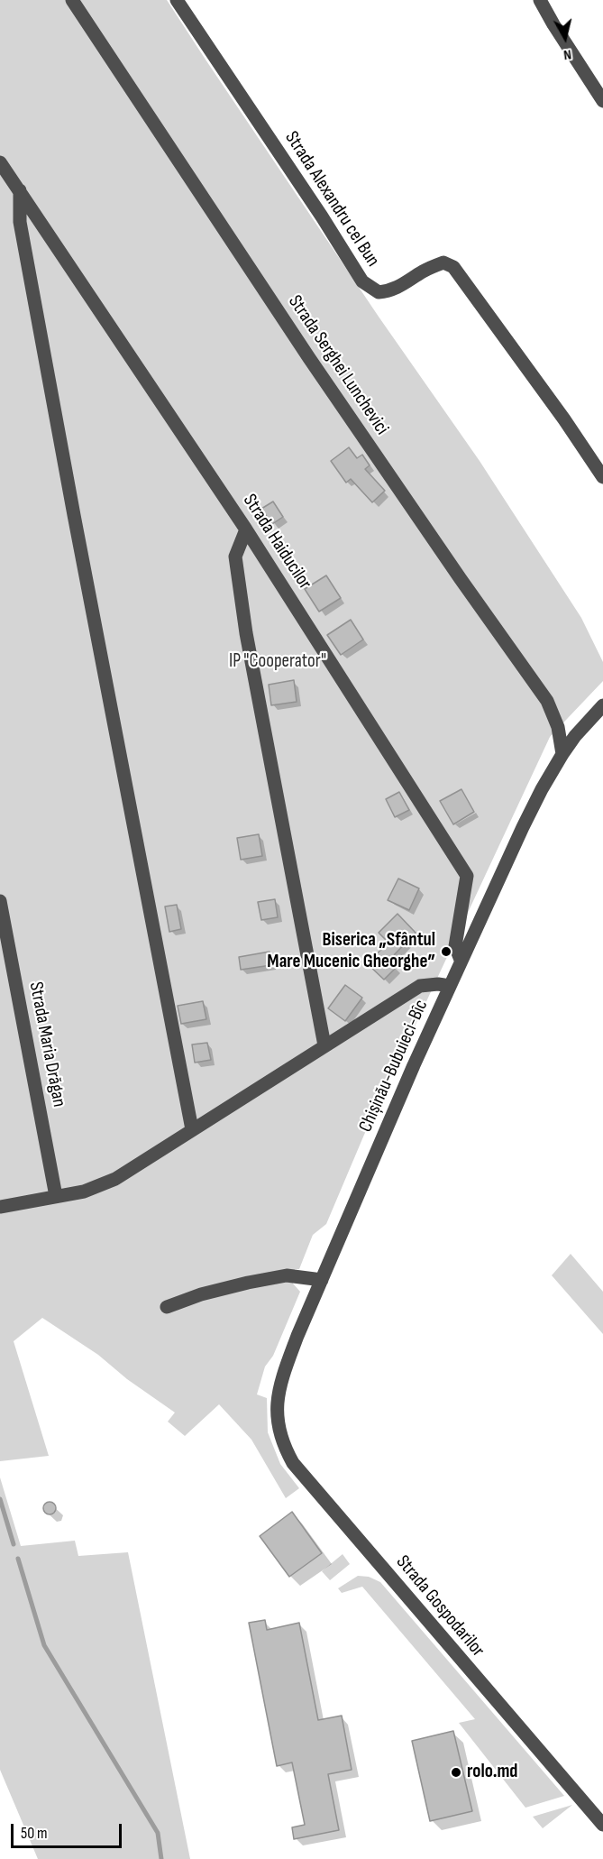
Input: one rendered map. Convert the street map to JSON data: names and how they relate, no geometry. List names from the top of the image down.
{
  "streets": {
    "street": [
      "Strada Alexandru cel Bun",
      "Strada Serghei Lunchevici",
      "Strada Haiducilor",
      "Strada Maria Drăgan",
      "Chișinău-Bubuieci-Bîc",
      "Strada Gospodarilor"
    ]
  },
  "crossings": [
    ["Strada Serghei Lunchevici", "Chișinău-Bubuieci-Bîc"],
    ["Strada Haiducilor", "Chișinău-Bubuieci-Bîc"],
    ["Chișinău-Bubuieci-Bîc", "Strada Gospodarilor"]
  ],
  "parks": ["IP \"Cooperator\""],
  "places": ["Biserica „Sfântul Mare Mucenic Gheorghe”", "rolo.md"],
  "scale_bar": "50 m",
  "north": "bottom"
}
